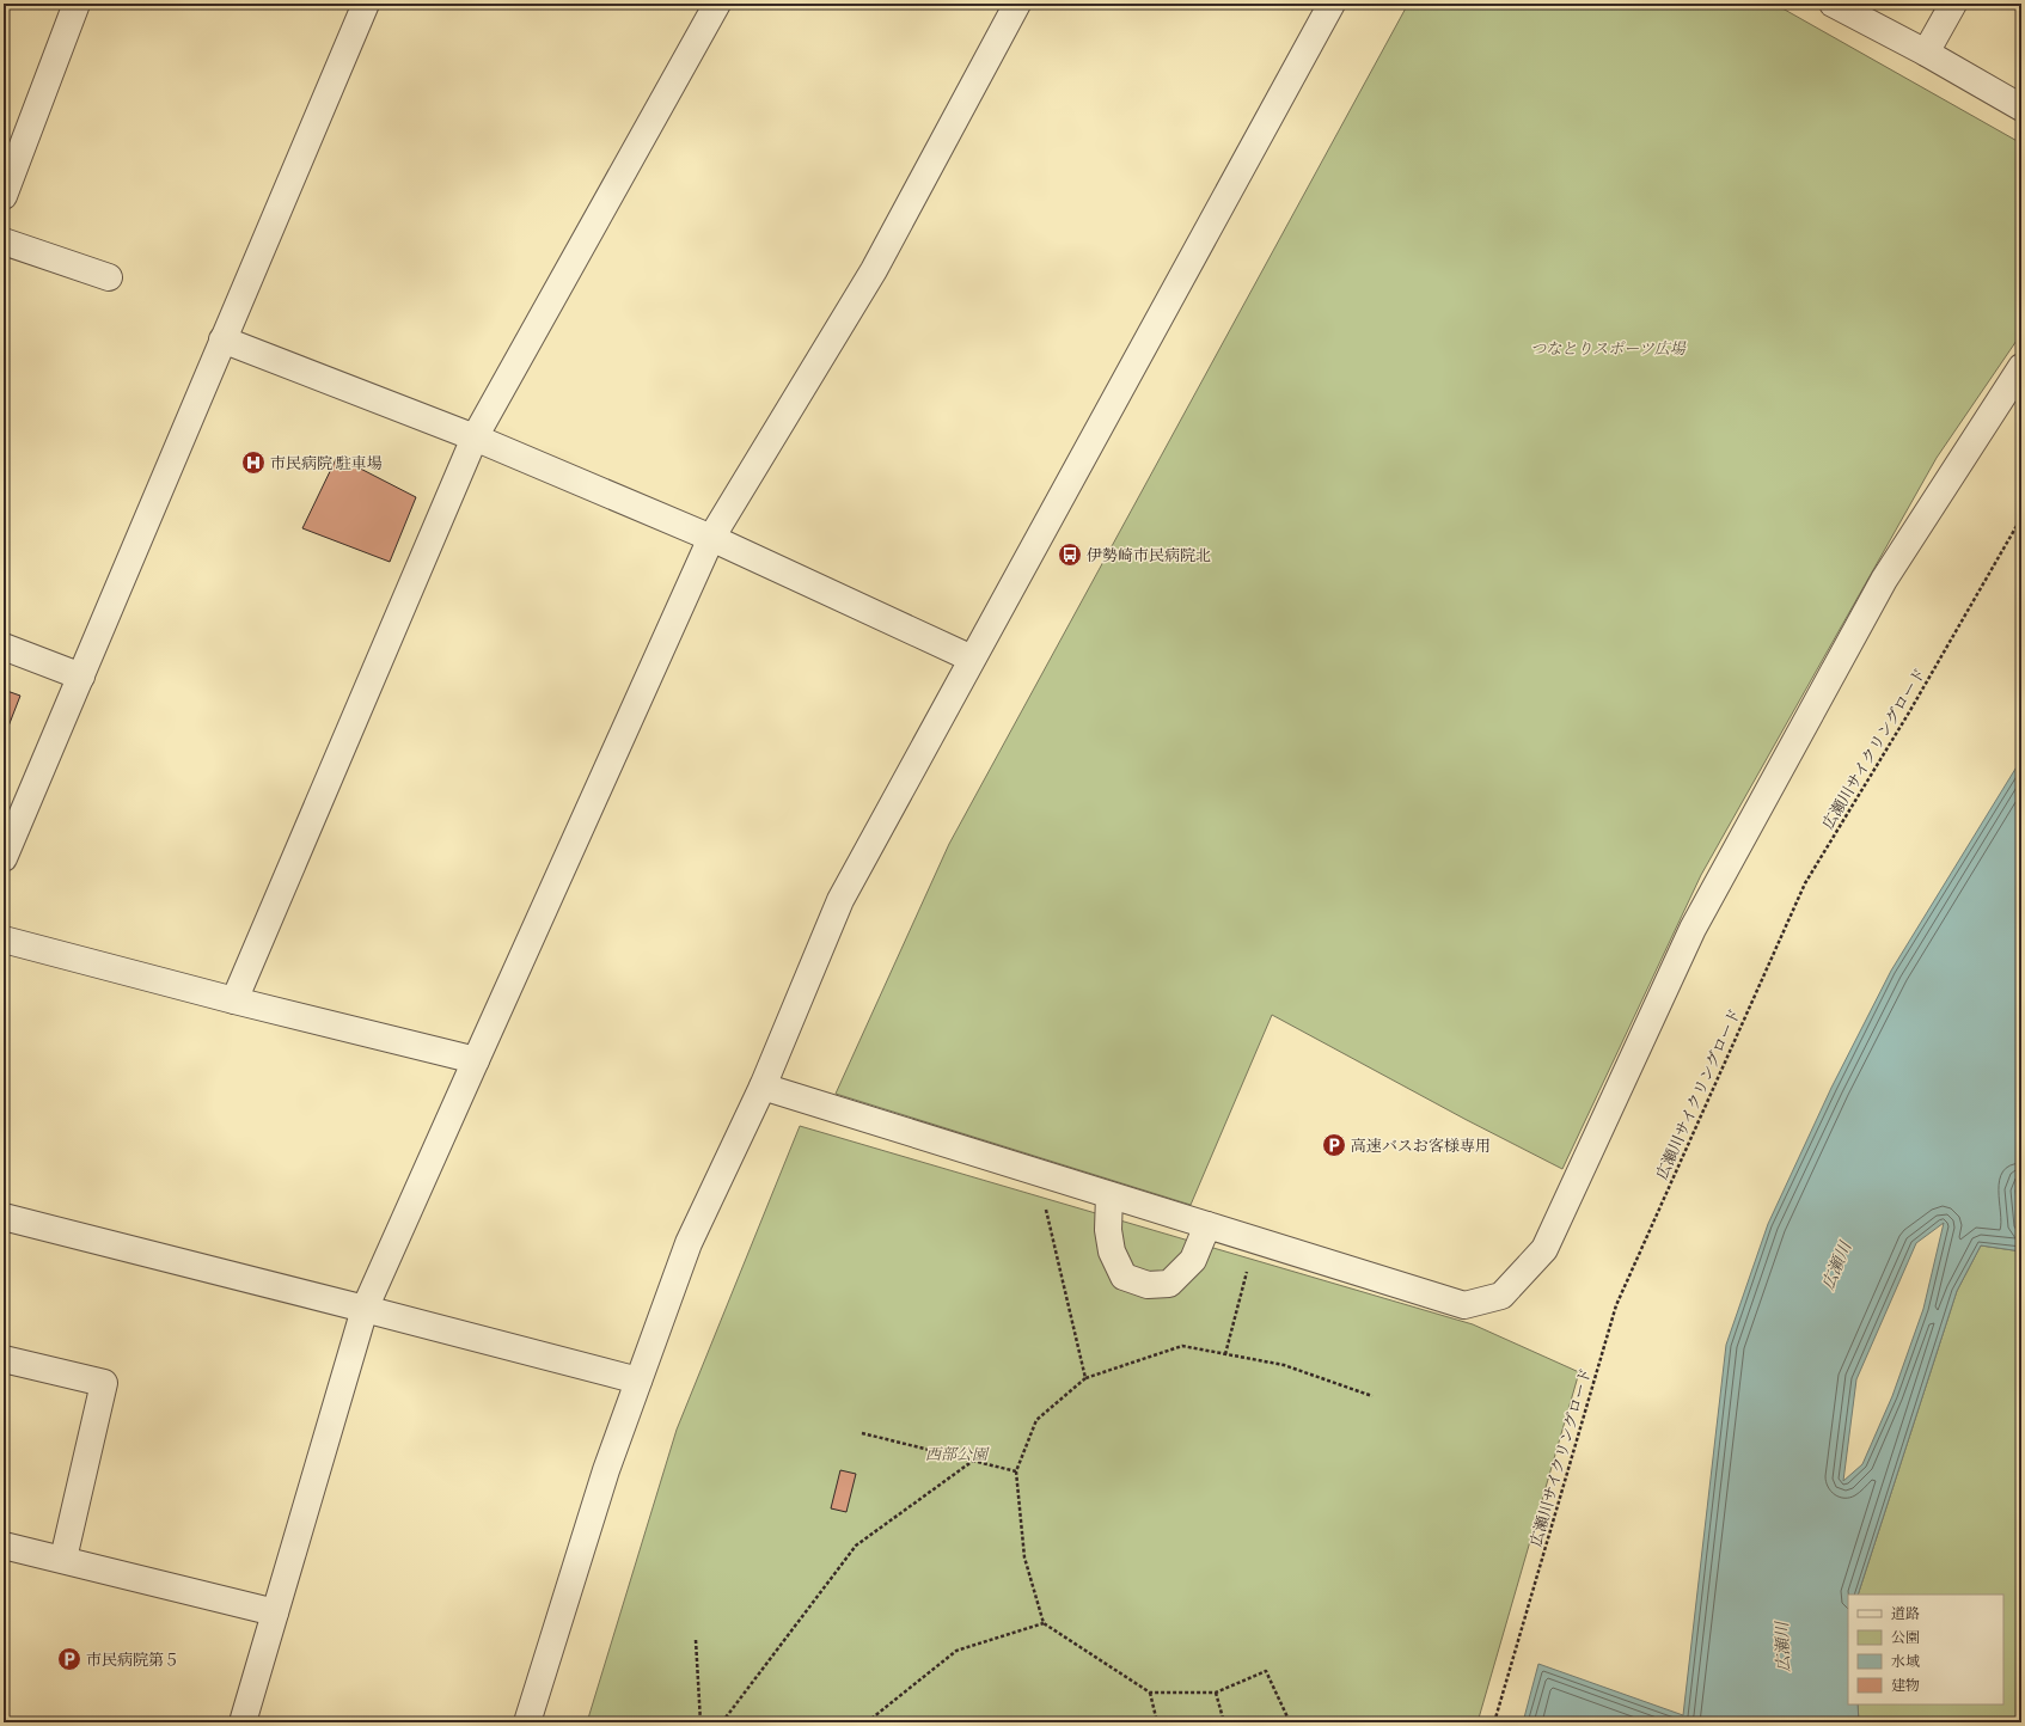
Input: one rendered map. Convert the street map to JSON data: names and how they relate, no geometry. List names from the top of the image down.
{
  "streets": {
    "path": ["広瀬川サイクリングロード"]
  },
  "water": ["広瀬川"],
  "parks": ["つなとりスポーツ広場", "西部公園"],
  "places": {
    "hospital": ["市民病院 駐車場"],
    "bus stop": ["伊勢崎市民病院北"],
    "parking": ["高速バスお客様専用", "市民病院第５"]
  },
  "legend": [
    "道路",
    "公園",
    "水域",
    "建物"
  ]
}
